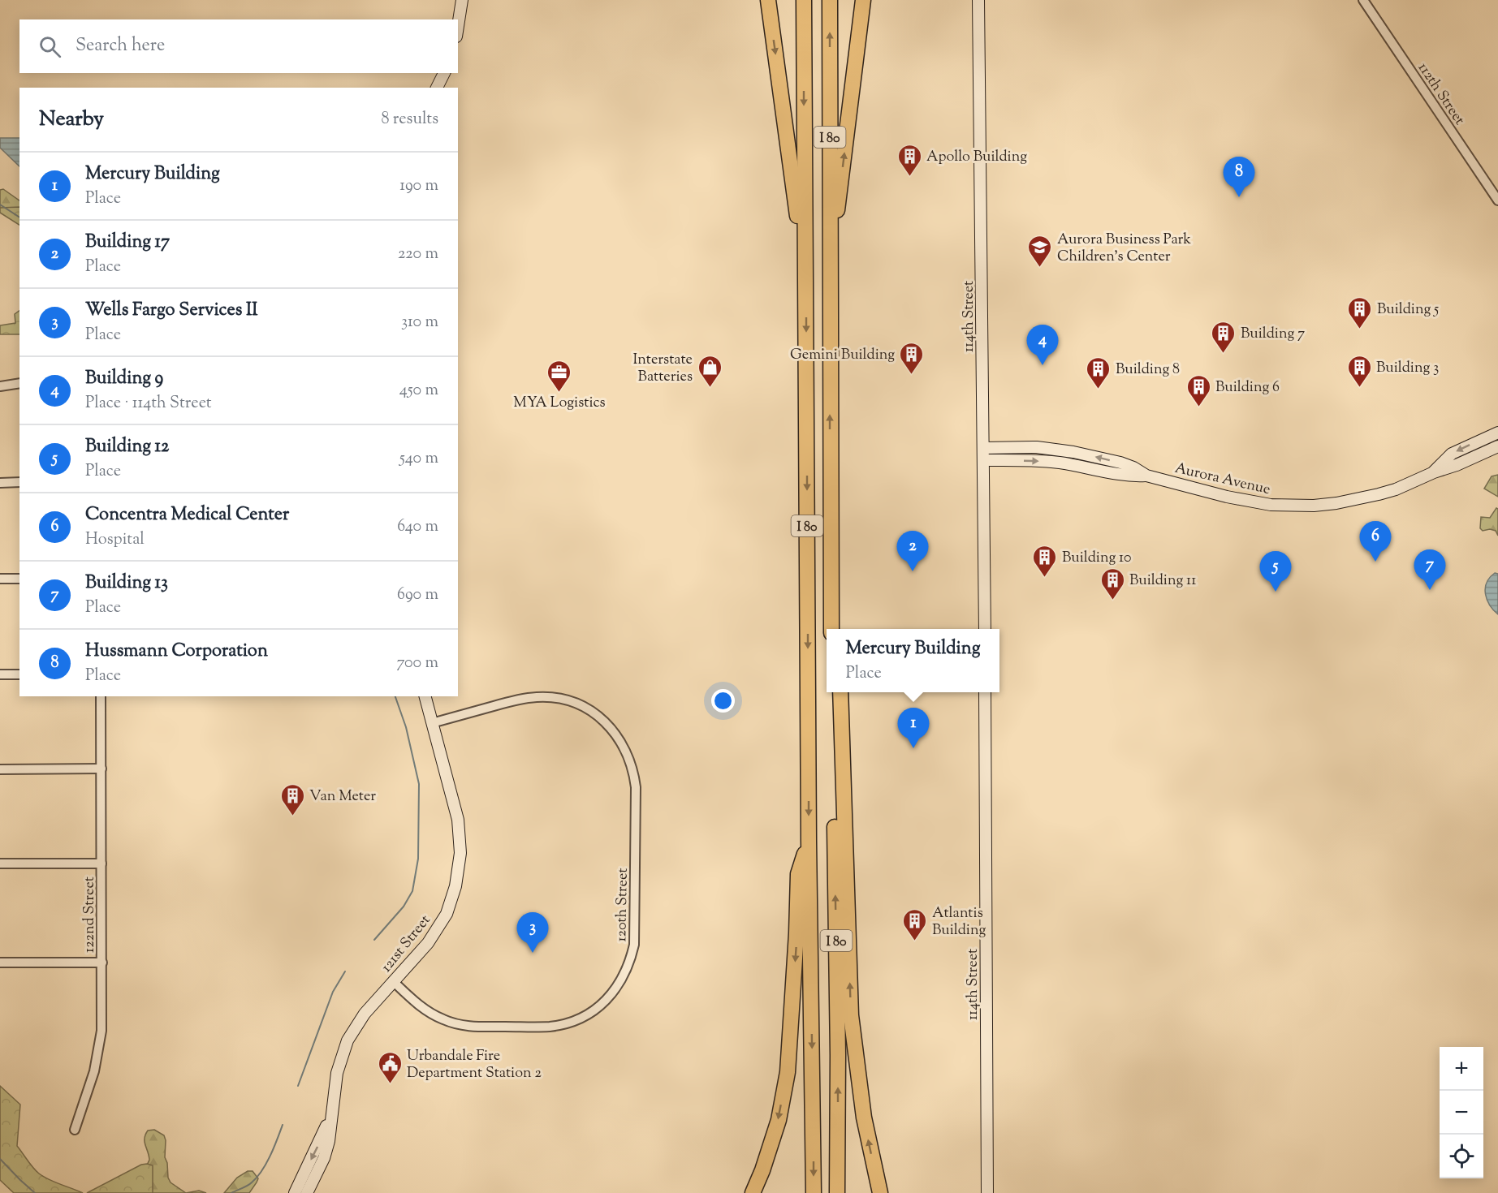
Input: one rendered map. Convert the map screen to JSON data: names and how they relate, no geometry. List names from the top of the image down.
{
  "streets": {
    "highway": ["I 80"],
    "street": [
      "112th Street",
      "114th Street",
      "Aurora Avenue",
      "120th Street",
      "122nd Street",
      "121st Street"
    ]
  },
  "crossings": [
    ["114th Street", "Aurora Avenue"],
    ["120th Street", "121st Street"]
  ],
  "places": {
    "building": [
      "Apollo Building",
      "Building 5",
      "Building 7",
      "Gemini Building",
      "Building 3",
      "Building 8",
      "Building 6",
      "Building 10",
      "Building 11",
      "Van Meter",
      "Atlantis Building"
    ],
    "school or university": ["Aurora Business Park Children's Center"],
    "shop": ["Interstate Batteries"],
    "office": ["MYA Logistics"],
    "public building": ["Urbandale Fire Department Station 2"]
  },
  "page": {
    "search": "Search here",
    "heading": ["Nearby", "8 results"],
    "list": [
      {
        "mark": "1",
        "name": "Mercury Building",
        "note": "Place",
        "value": "190 m"
      },
      {
        "mark": "2",
        "name": "Building 17",
        "note": "Place",
        "value": "220 m"
      },
      {
        "mark": "3",
        "name": "Wells Fargo Services II",
        "note": "Place",
        "value": "310 m"
      },
      {
        "mark": "4",
        "name": "Building 9",
        "note": "Place · 114th Street",
        "value": "450 m"
      },
      {
        "mark": "5",
        "name": "Building 12",
        "note": "Place",
        "value": "540 m"
      },
      {
        "mark": "6",
        "name": "Concentra Medical Center",
        "note": "Hospital",
        "value": "640 m"
      },
      {
        "mark": "7",
        "name": "Building 13",
        "note": "Place",
        "value": "690 m"
      },
      {
        "mark": "8",
        "name": "Hussmann Corporation",
        "note": "Place",
        "value": "700 m"
      }
    ],
    "pins": [
      "8",
      "4",
      "6",
      "2",
      "7",
      "5",
      "1",
      "3"
    ],
    "popup": ["Mercury Building", "Place"],
    "map_buttons": ["+", "−"]
  }
}
